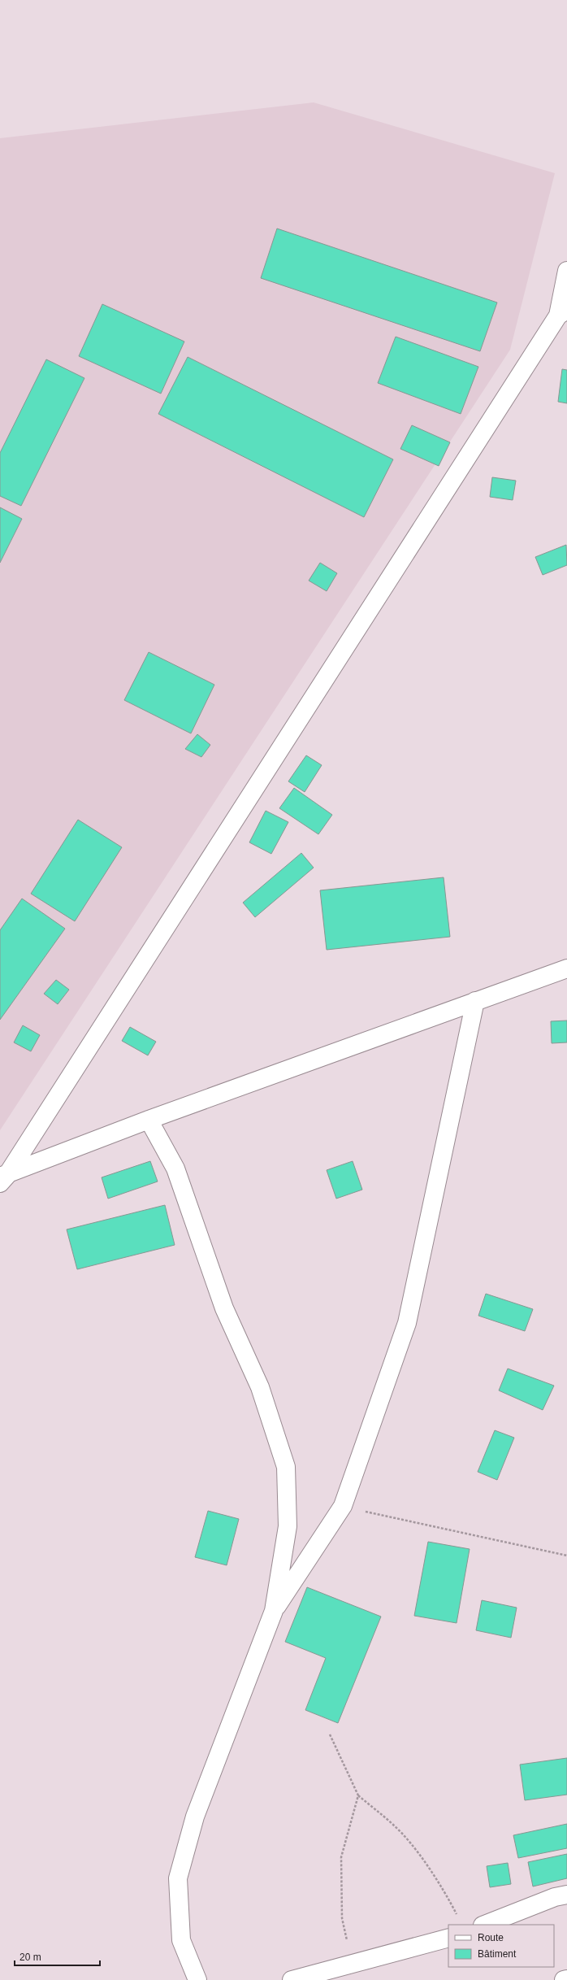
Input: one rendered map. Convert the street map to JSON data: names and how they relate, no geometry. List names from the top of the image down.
{
  "legend": ["Route", "Bâtiment"],
  "scale_bar": "20 m"
}
